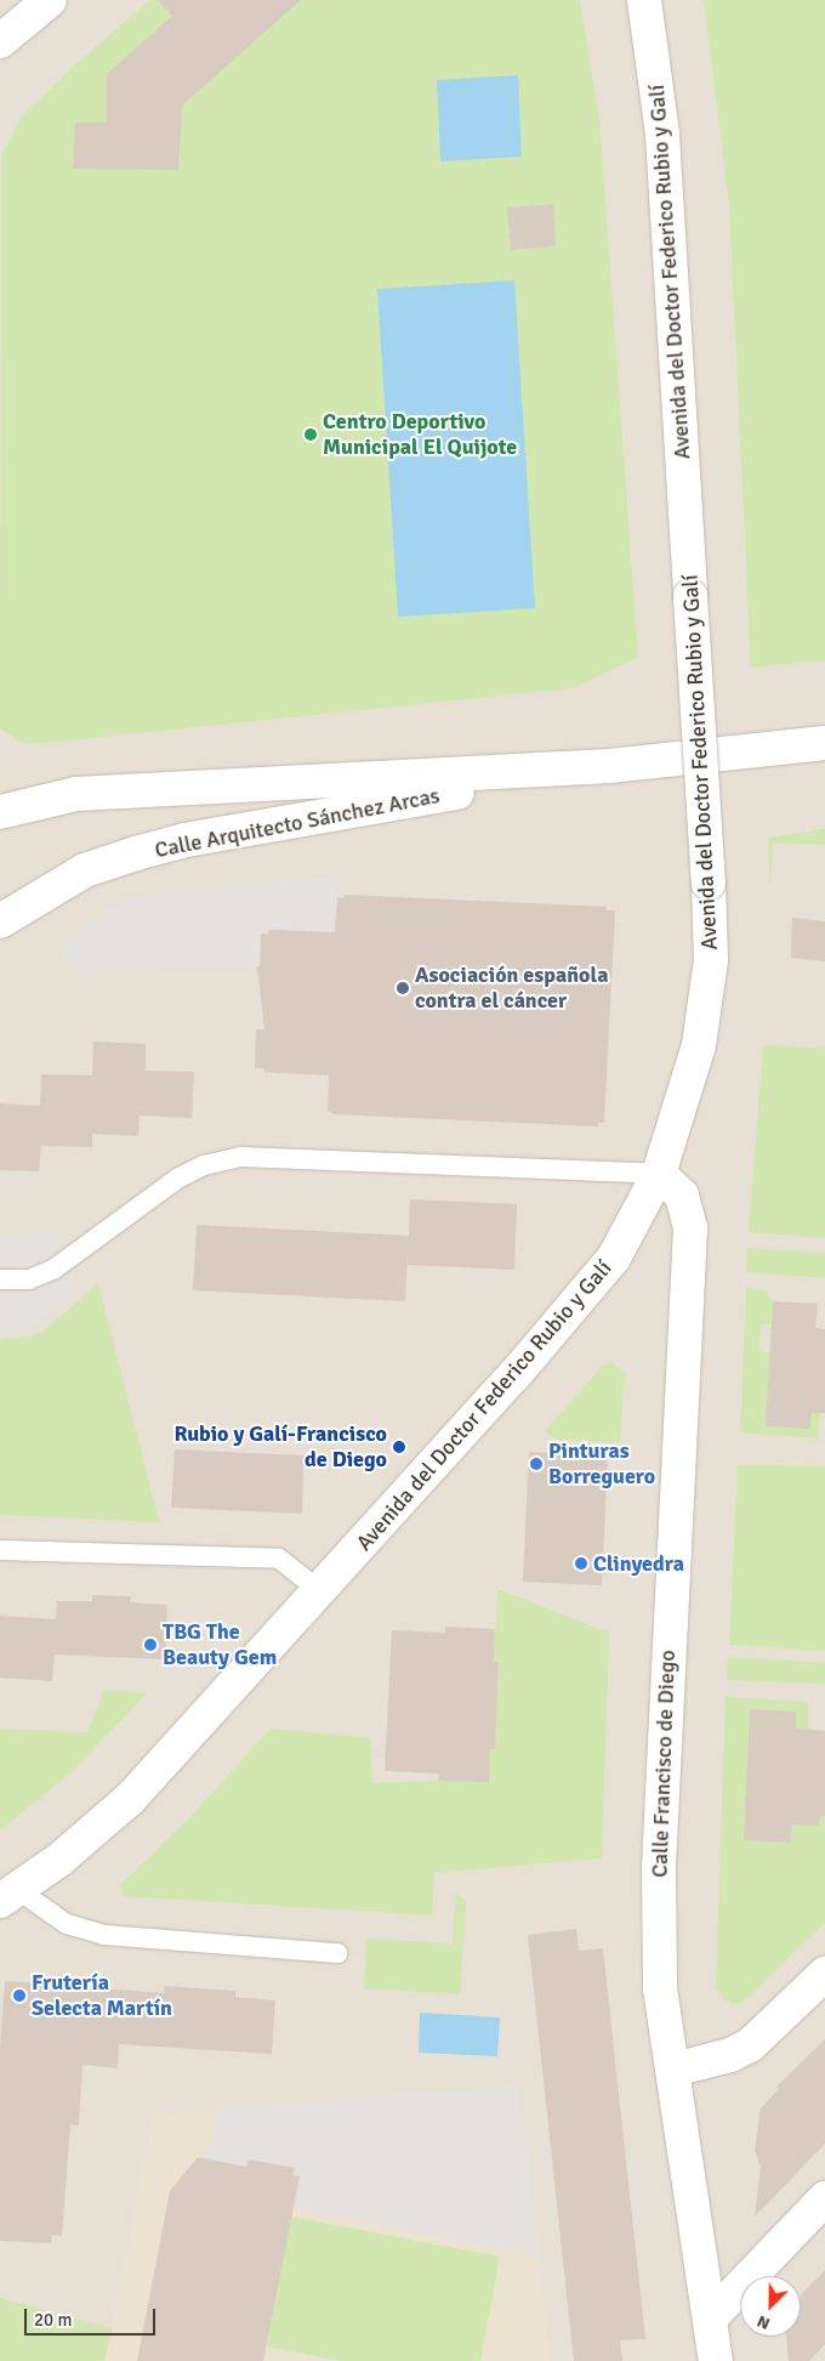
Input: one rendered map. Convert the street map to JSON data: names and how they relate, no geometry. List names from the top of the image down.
{
  "streets": {
    "street": ["Avenida del Doctor Federico Rubio y Galí", "Calle Arquitecto Sánchez Arcas", "Calle Francisco de Diego"]
  },
  "crossings": [
    ["Avenida del Doctor Federico Rubio y Galí", "Calle Francisco de Diego"]
  ],
  "places": [
    "Centro Deportivo Municipal El Quijote",
    "Asociación española contra el cáncer",
    "Rubio y Galí-Francisco de Diego",
    "Pinturas Borreguero",
    "Clinyedra",
    "TBG The Beauty Gem",
    "Frutería Selecta Martín"
  ],
  "scale_bar": "20 m",
  "north": "bottom left"
}
